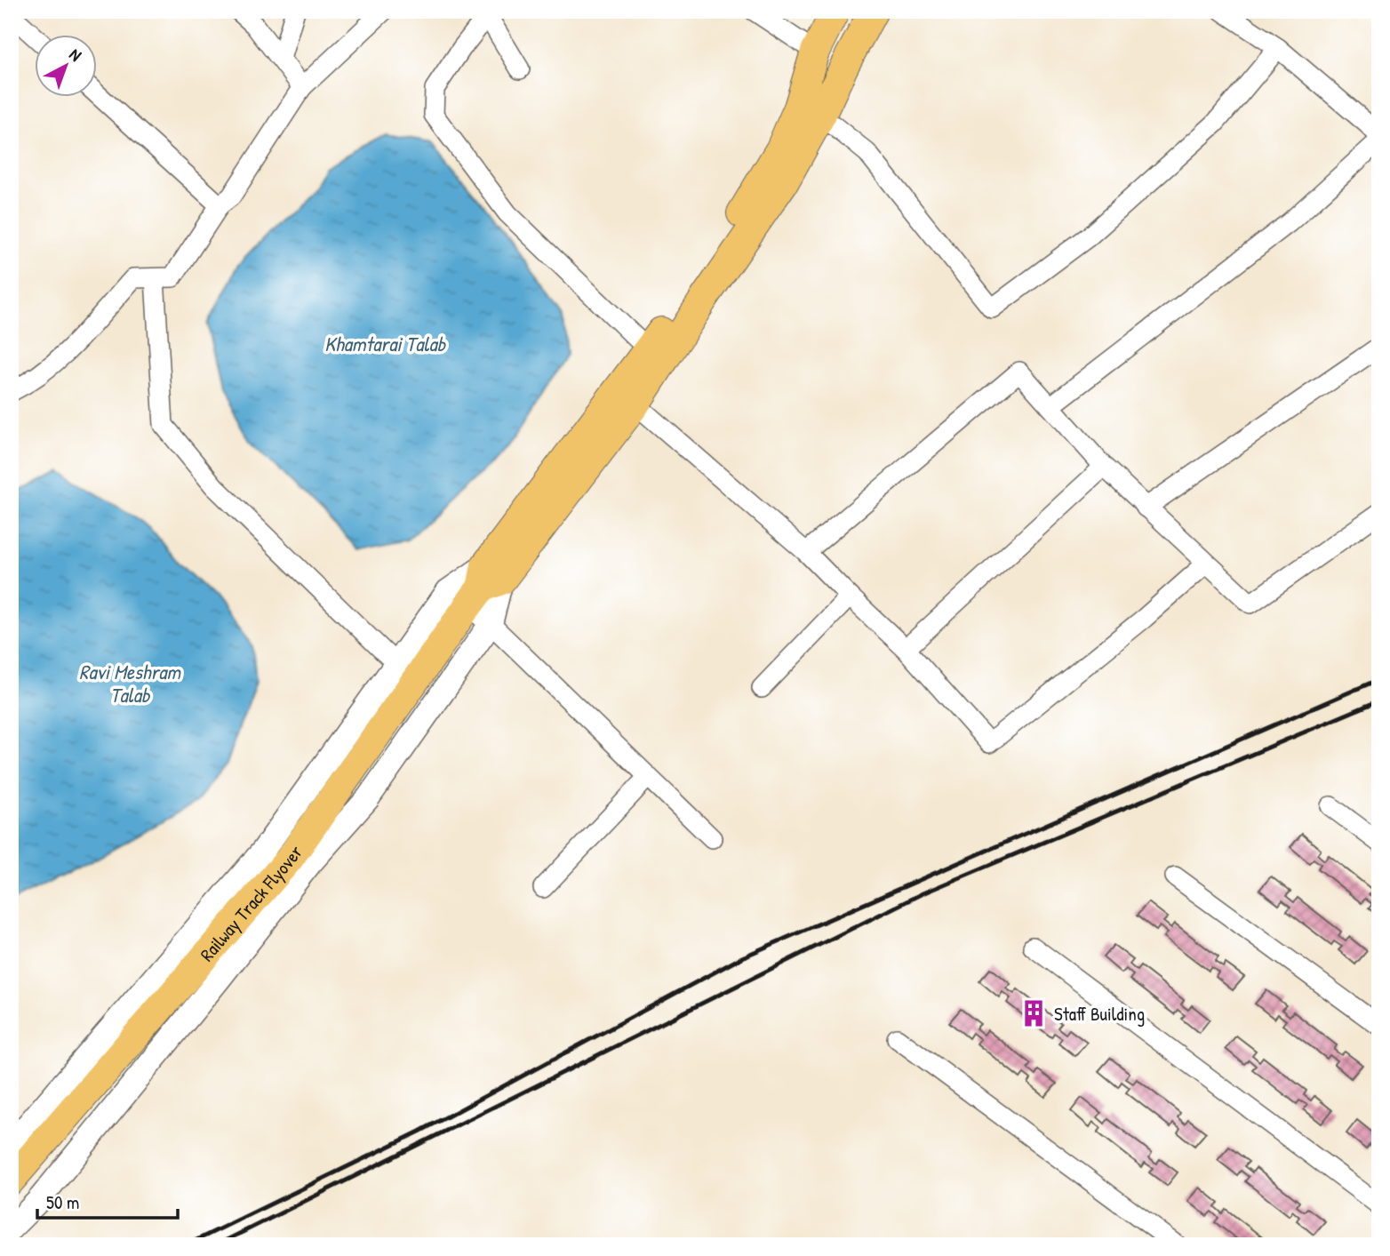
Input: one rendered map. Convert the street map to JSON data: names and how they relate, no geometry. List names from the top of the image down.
{
  "streets": {
    "main road": ["Railway Track Flyover"]
  },
  "water": ["Khamtarai Talab", "Ravi Meshram Talab"],
  "places": {
    "building": ["Staff Building"]
  },
  "scale_bar": "50 m",
  "north": "top right"
}
